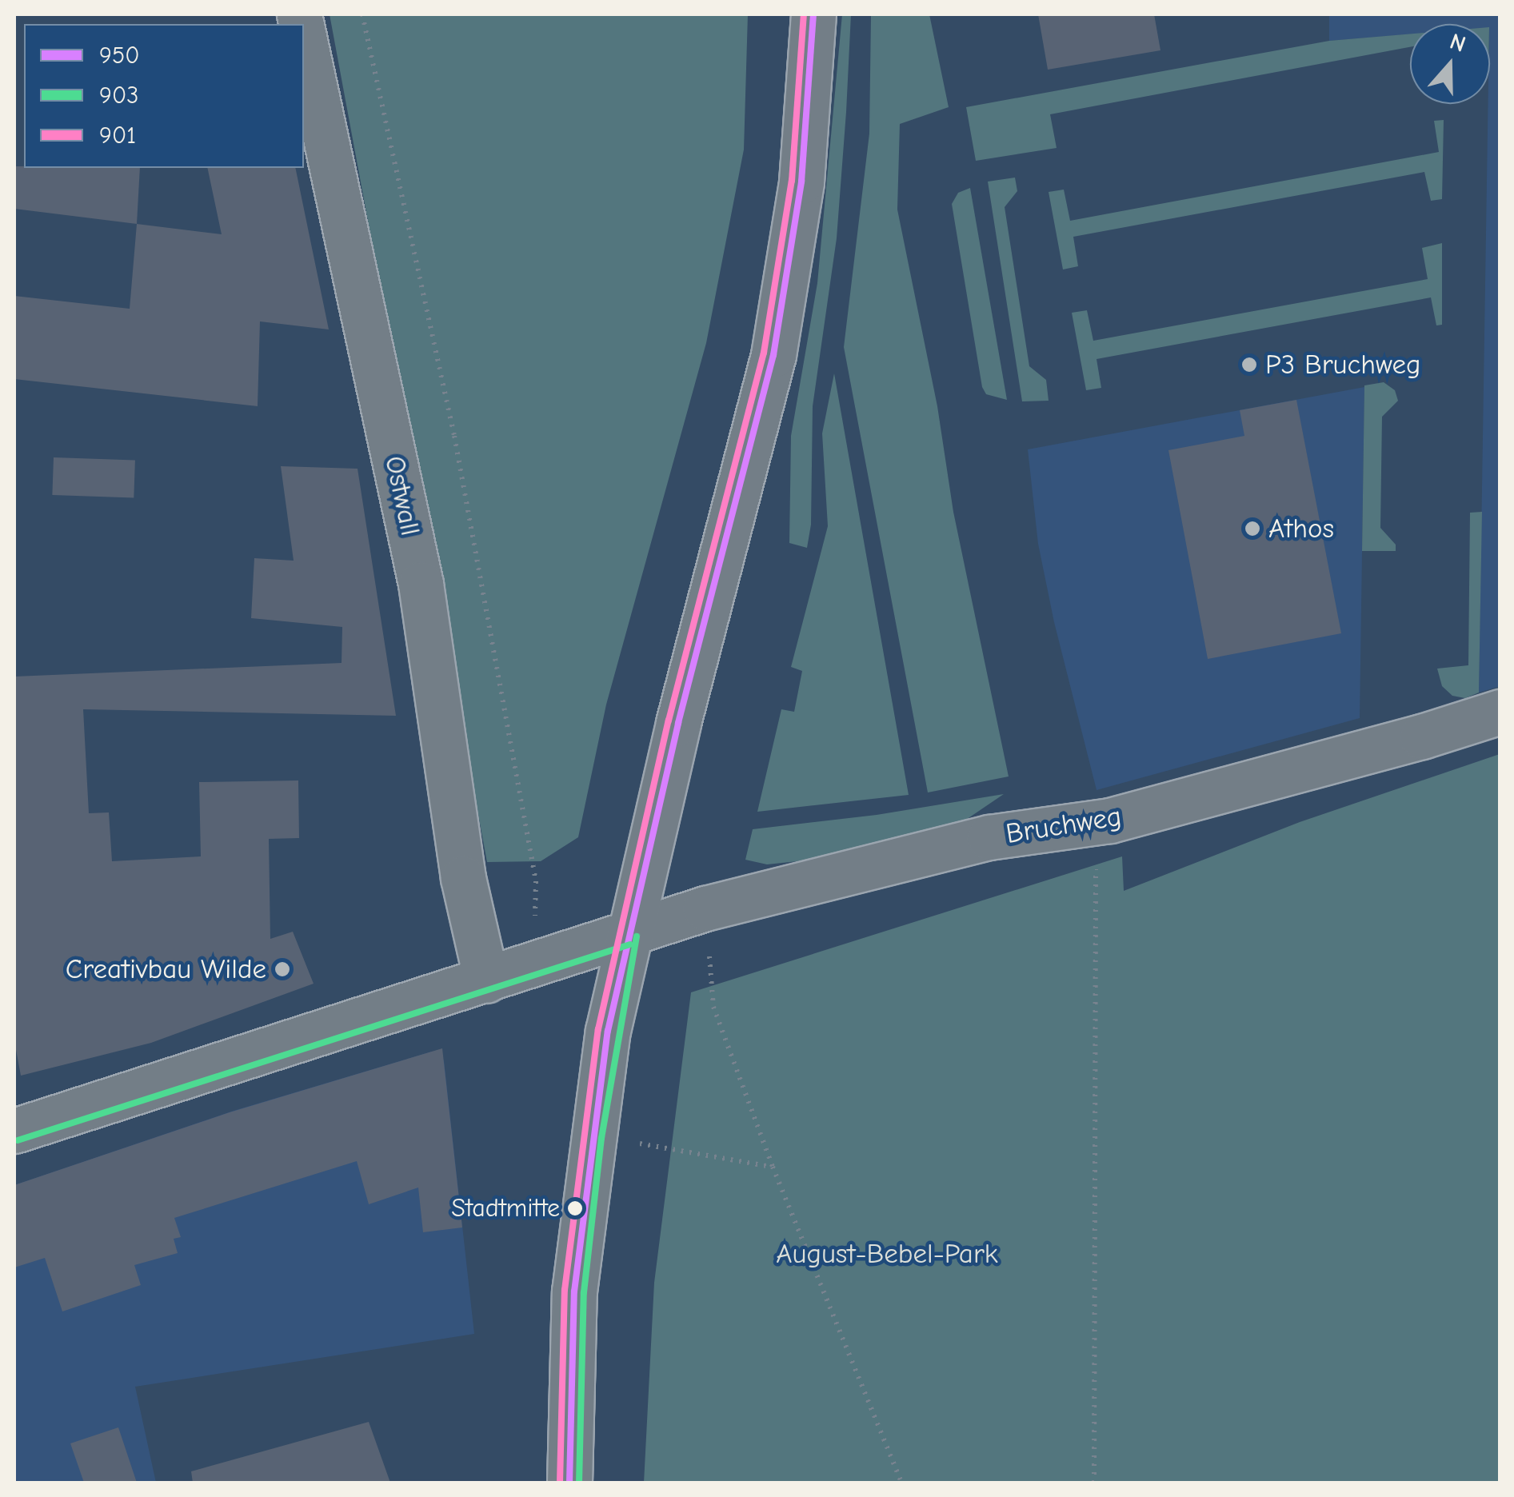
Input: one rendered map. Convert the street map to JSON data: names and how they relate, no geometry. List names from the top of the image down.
{
  "streets": {
    "street": ["Ostwall", "Bruchweg"]
  },
  "crossings": [
    ["Ostwall", "Bruchweg"]
  ],
  "parks": ["August-Bebel-Park"],
  "places": [
    "P3 Bruchweg",
    "Athos",
    "Creativbau Wilde",
    "Stadtmitte"
  ],
  "lines": ["transit line 950", "transit line 901", "transit line 903"],
  "legend": ["950", "903", "901"],
  "north": "top"
}
